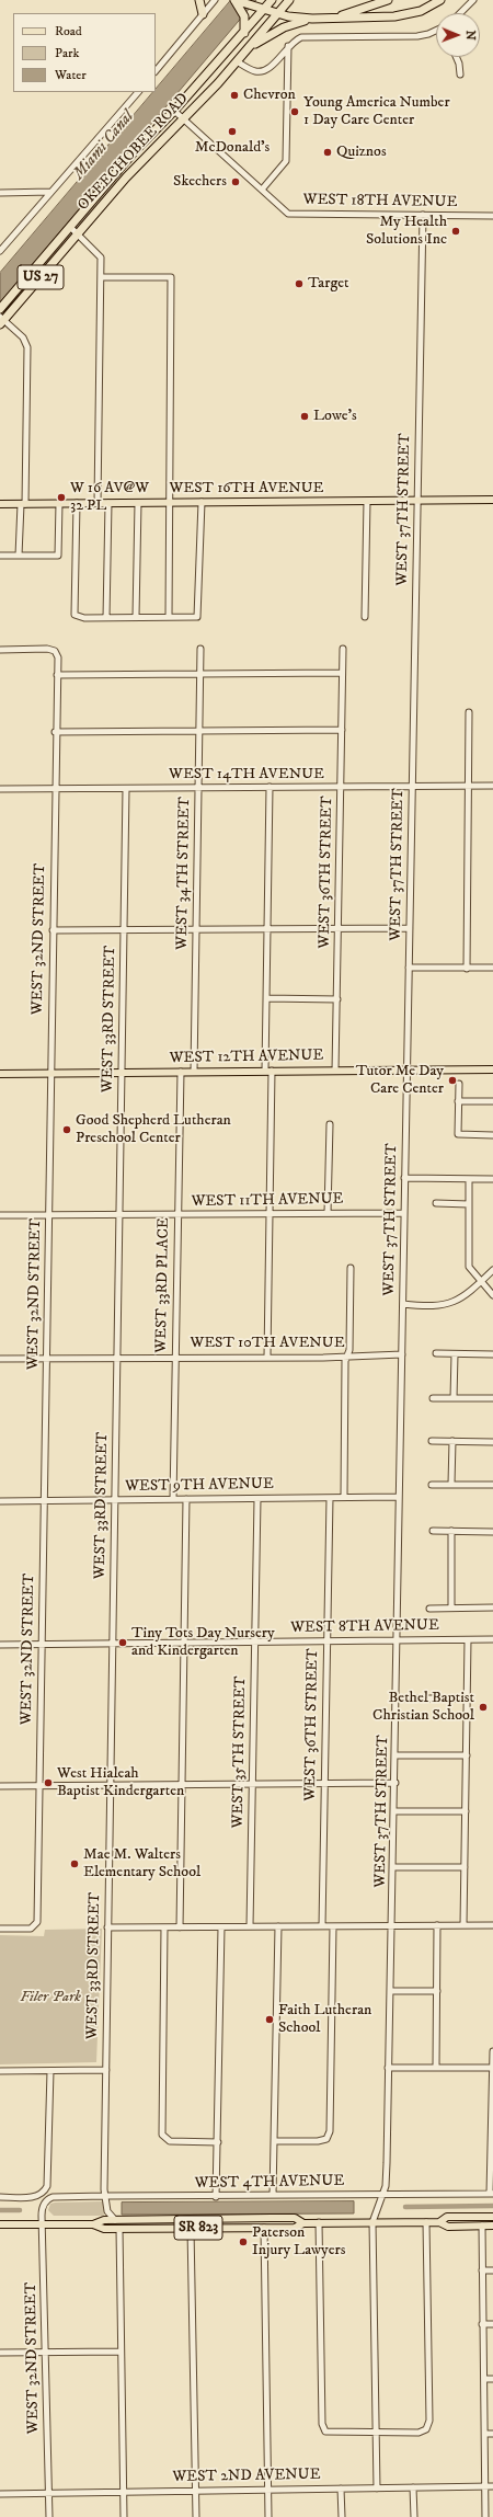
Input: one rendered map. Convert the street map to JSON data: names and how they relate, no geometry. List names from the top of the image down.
{
  "streets": {
    "highway": ["OKEECHOBEE ROAD", "US 27"],
    "main road": ["WEST 16TH AVENUE", "WEST 12TH AVENUE", "SR 823"],
    "street": [
      "WEST 18TH AVENUE",
      "WEST 37TH STREET",
      "WEST 14TH AVENUE",
      "WEST 36TH STREET",
      "WEST 34TH STREET",
      "WEST 32ND STREET",
      "WEST 33RD STREET",
      "WEST 11TH AVENUE",
      "WEST 33RD PLACE",
      "WEST 10TH AVENUE",
      "WEST 9TH AVENUE",
      "WEST 8TH AVENUE",
      "WEST 35TH STREET",
      "WEST 4TH AVENUE",
      "WEST 2ND AVENUE"
    ]
  },
  "crossings": [
    ["OKEECHOBEE ROAD", "WEST 18TH AVENUE"],
    ["WEST 18TH AVENUE", "WEST 37TH STREET"],
    ["WEST 16TH AVENUE", "WEST 37TH STREET"],
    ["WEST 37TH STREET", "WEST 14TH AVENUE"],
    ["WEST 37TH STREET", "WEST 12TH AVENUE"],
    ["WEST 37TH STREET", "WEST 11TH AVENUE"],
    ["WEST 37TH STREET", "WEST 10TH AVENUE"],
    ["WEST 37TH STREET", "WEST 9TH AVENUE"],
    ["WEST 37TH STREET", "WEST 8TH AVENUE"],
    ["WEST 37TH STREET", "WEST 4TH AVENUE"],
    ["WEST 37TH STREET", "SR 823"],
    ["WEST 14TH AVENUE", "WEST 36TH STREET"],
    ["WEST 14TH AVENUE", "WEST 34TH STREET"],
    ["WEST 14TH AVENUE", "WEST 32ND STREET"],
    ["WEST 14TH AVENUE", "WEST 33RD STREET"],
    ["WEST 36TH STREET", "WEST 12TH AVENUE"],
    ["WEST 36TH STREET", "WEST 9TH AVENUE"],
    ["WEST 36TH STREET", "WEST 8TH AVENUE"],
    ["WEST 34TH STREET", "WEST 12TH AVENUE"],
    ["WEST 32ND STREET", "WEST 12TH AVENUE"],
    ["WEST 32ND STREET", "WEST 11TH AVENUE"],
    ["WEST 32ND STREET", "WEST 10TH AVENUE"],
    ["WEST 32ND STREET", "WEST 9TH AVENUE"],
    ["WEST 32ND STREET", "WEST 8TH AVENUE"],
    ["WEST 32ND STREET", "WEST 4TH AVENUE"],
    ["WEST 32ND STREET", "SR 823"],
    ["WEST 32ND STREET", "WEST 2ND AVENUE"],
    ["WEST 33RD STREET", "WEST 12TH AVENUE"],
    ["WEST 33RD STREET", "WEST 11TH AVENUE"],
    ["WEST 33RD STREET", "WEST 10TH AVENUE"],
    ["WEST 33RD STREET", "WEST 9TH AVENUE"],
    ["WEST 33RD STREET", "WEST 8TH AVENUE"],
    ["WEST 33RD STREET", "WEST 4TH AVENUE"],
    ["WEST 33RD STREET", "SR 823"],
    ["WEST 12TH AVENUE", "WEST 33RD PLACE"],
    ["WEST 11TH AVENUE", "WEST 33RD PLACE"],
    ["WEST 33RD PLACE", "WEST 10TH AVENUE"],
    ["WEST 33RD PLACE", "WEST 9TH AVENUE"],
    ["WEST 9TH AVENUE", "WEST 35TH STREET"],
    ["WEST 8TH AVENUE", "WEST 35TH STREET"]
  ],
  "water": ["Miami Canal"],
  "parks": ["Filer Park"],
  "places": [
    "Chevron",
    "Young America Number 1 Day Care Center",
    "McDonald's",
    "Quiznos",
    "Skechers",
    "My Health Solutions Inc",
    "Target",
    "Lowe's",
    "W 16 AV@W 32 PL",
    "Tutor Me Day Care Center",
    "Good Shepherd Lutheran Preschool Center",
    "Tiny Tots Day Nursery and Kindergarten",
    "Bethel Baptist Christian School",
    "West Hialeah Baptist Kindergarten",
    "Mae M. Walters Elementary School",
    "Faith Lutheran School",
    "Paterson Injury Lawyers"
  ],
  "legend": ["Road", "Park", "Water"],
  "north": "right"
}
